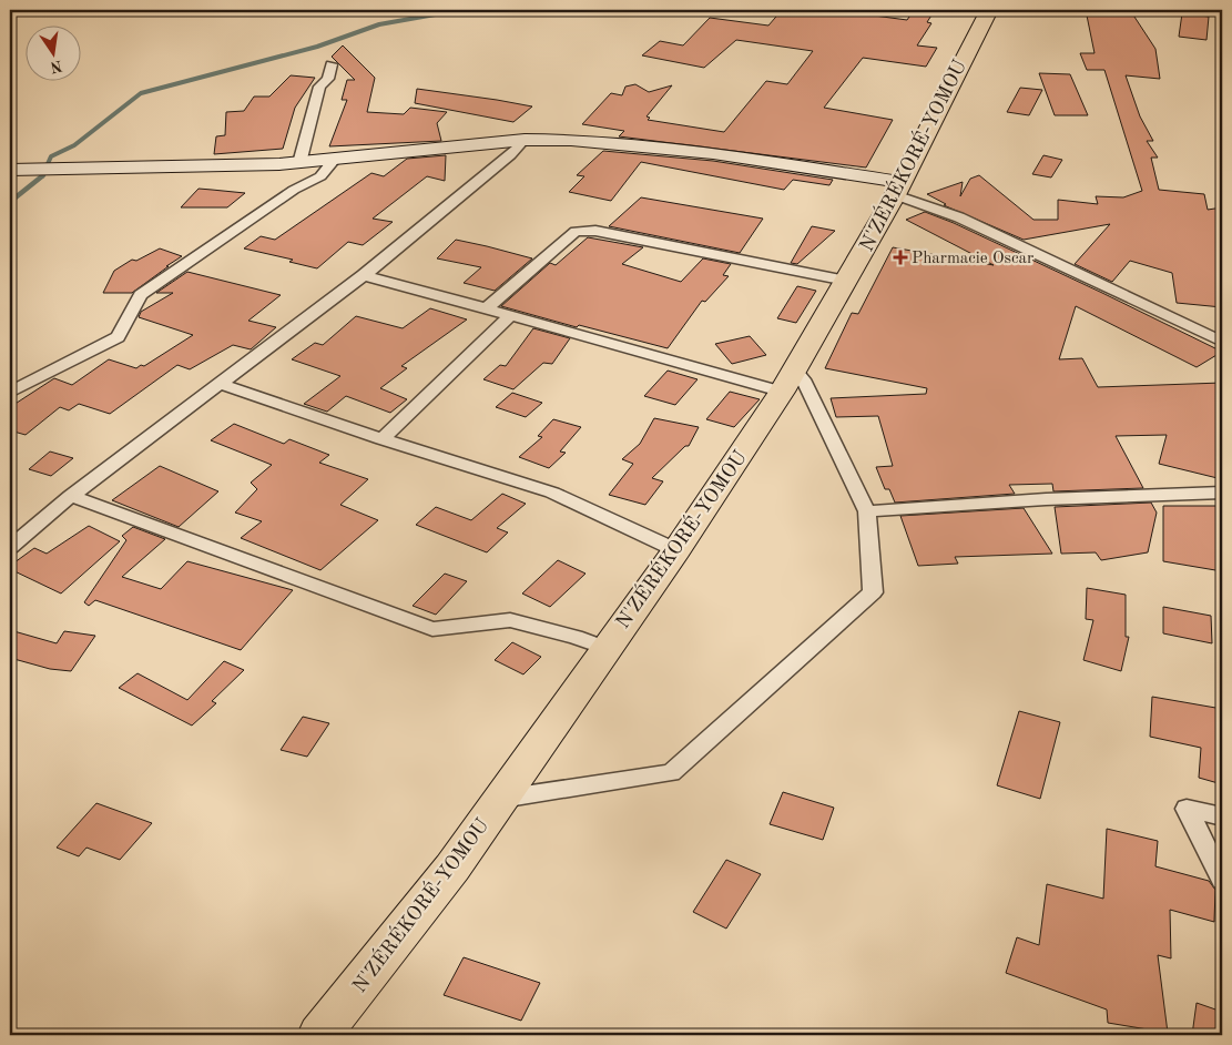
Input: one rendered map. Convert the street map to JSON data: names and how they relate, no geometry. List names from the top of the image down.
{
  "streets": {
    "highway": ["N'ZÉRÉKORÉ-YOMOU"]
  },
  "places": {
    "health": ["Pharmacie Oscar"]
  },
  "north": "bottom"
}
